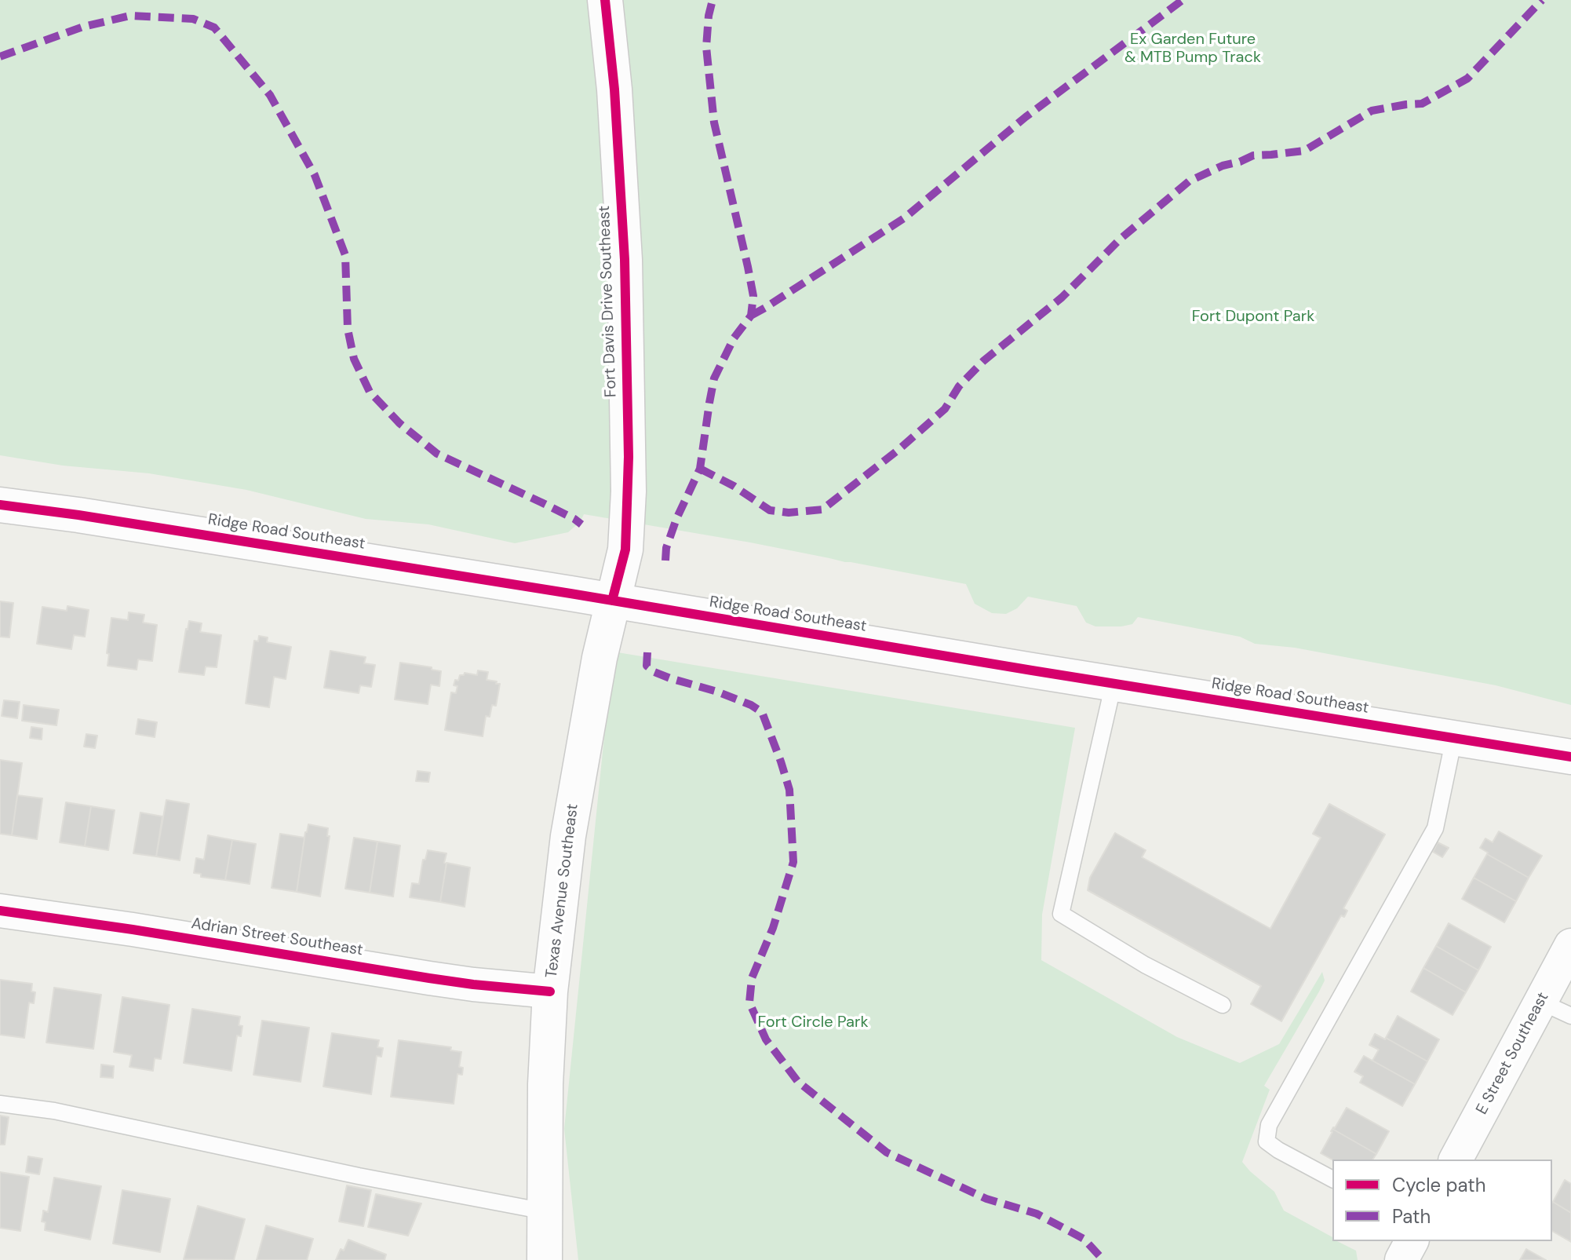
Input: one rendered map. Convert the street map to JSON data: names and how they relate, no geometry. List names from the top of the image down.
{
  "streets": {
    "main road": ["Fort Davis Drive Southeast", "Ridge Road Southeast", "Texas Avenue Southeast"],
    "street": ["Adrian Street Southeast", "E Street Southeast"]
  },
  "crossings": [
    ["Fort Davis Drive Southeast", "Ridge Road Southeast"],
    ["Fort Davis Drive Southeast", "Texas Avenue Southeast"],
    ["Ridge Road Southeast", "Texas Avenue Southeast"],
    ["Texas Avenue Southeast", "Adrian Street Southeast"]
  ],
  "parks": ["Ex Garden Future & MTB Pump Track", "Fort Dupont Park", "Fort Circle Park"],
  "legend": ["Cycle path", "Path"]
}
